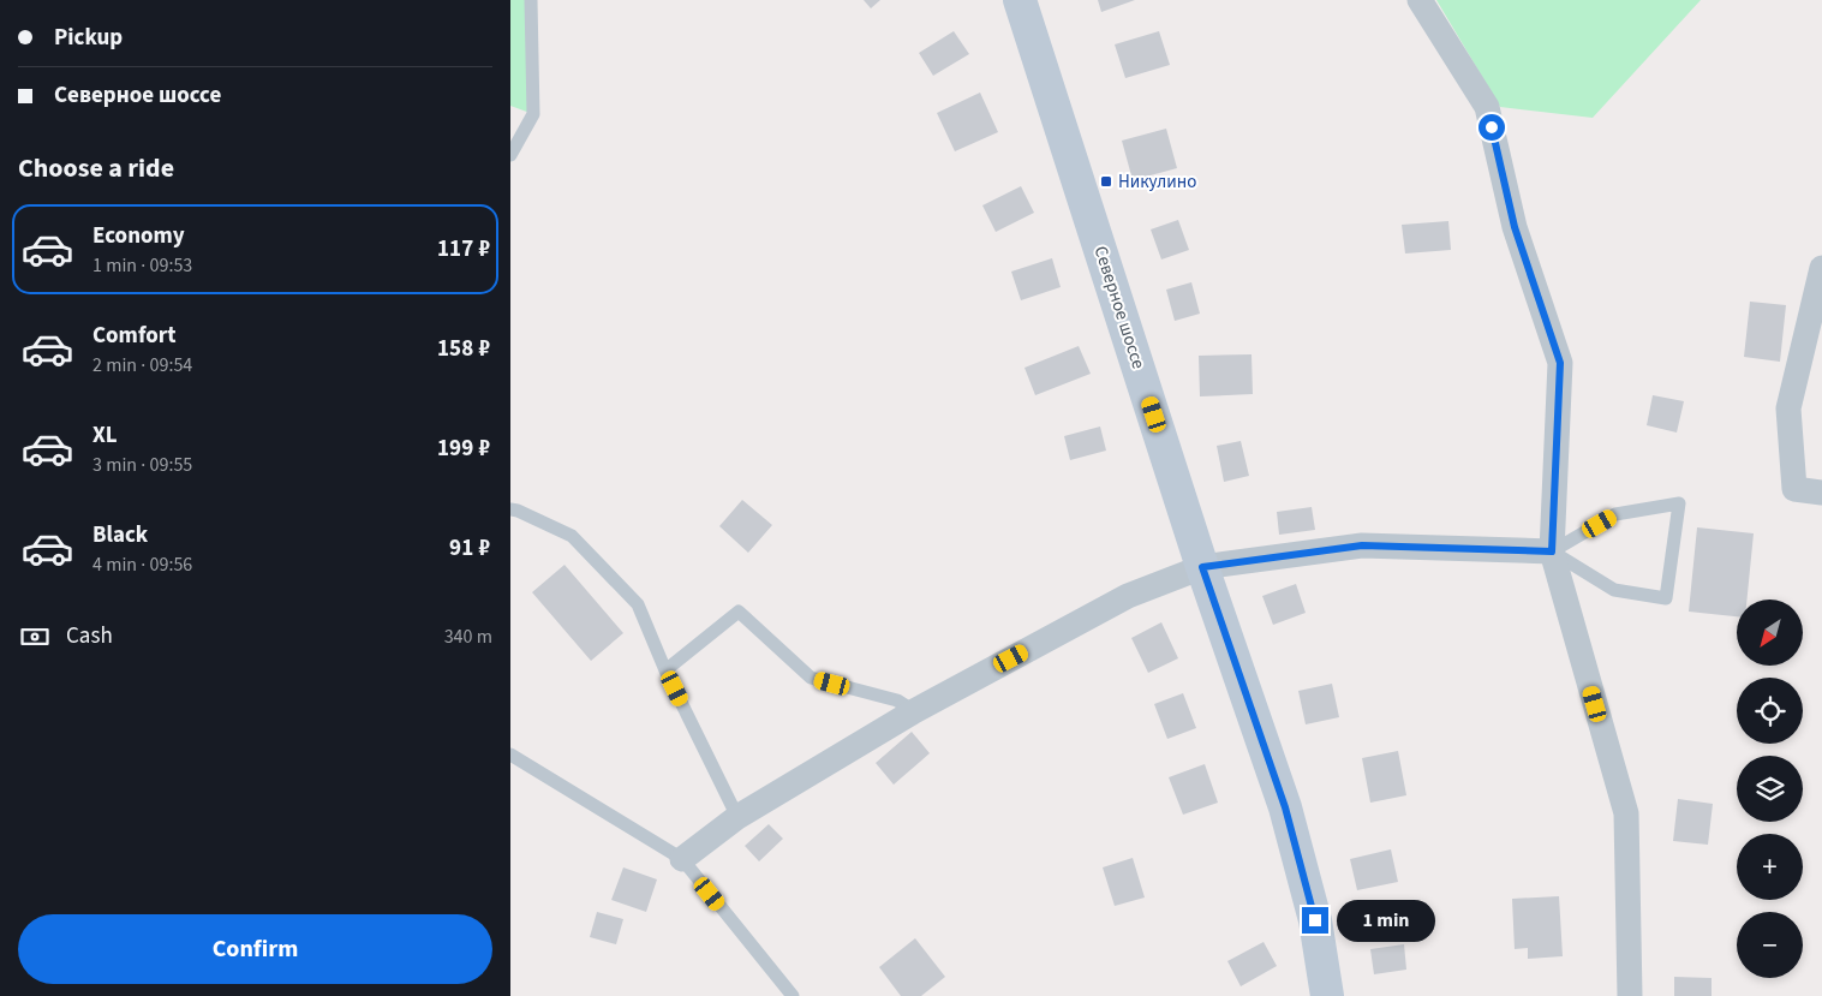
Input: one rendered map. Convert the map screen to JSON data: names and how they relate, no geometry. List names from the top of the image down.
{
  "streets": {
    "main road": ["Северное шоссе"]
  },
  "places": {
    "transit": ["Никулино"]
  },
  "north": "bottom left",
  "page": {
    "banner": ["Pickup", "Северное шоссе"],
    "heading": "Choose a ride",
    "list": [
      {
        "name": "Economy",
        "note": "1 min · 09:53",
        "value": "117 ₽"
      },
      {
        "name": "Comfort",
        "note": "2 min · 09:54",
        "value": "158 ₽"
      },
      {
        "name": "XL",
        "note": "3 min · 09:55",
        "value": "199 ₽"
      },
      {
        "name": "Black",
        "note": "4 min · 09:56",
        "value": "91 ₽"
      }
    ],
    "map_buttons": ["+", "−"],
    "pay": ["Cash", "340 m"],
    "bubble": "1 min",
    "buttons": "Confirm"
  }
}
